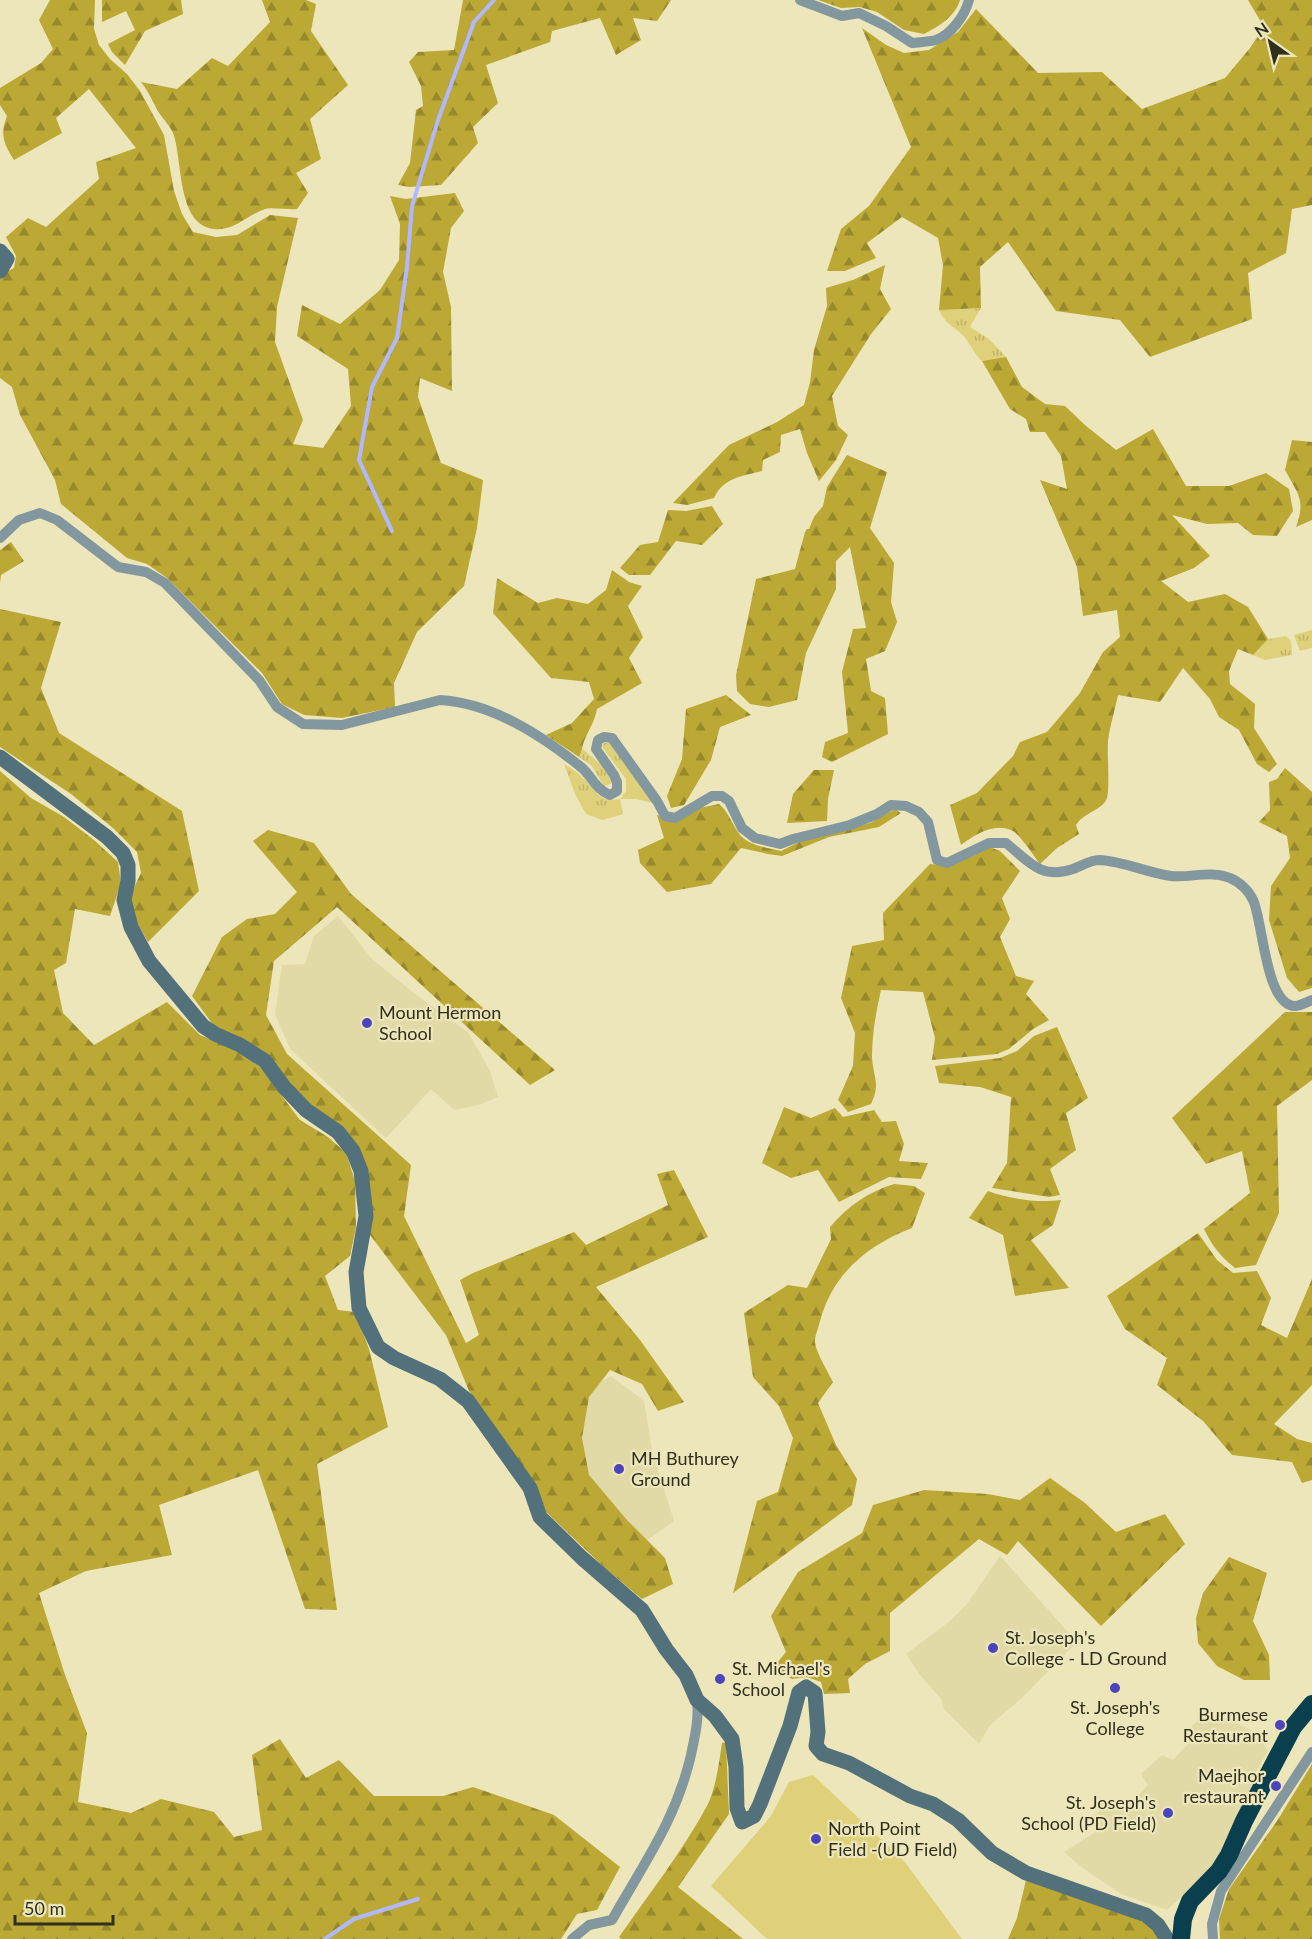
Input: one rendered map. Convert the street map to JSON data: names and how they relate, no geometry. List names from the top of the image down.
{
  "places": [
    "Mount Hermon School",
    "MH Buthurey Ground",
    "St. Joseph's College - LD Ground",
    "St. Michael's School",
    "St. Joseph's College",
    "Burmese Restaurant",
    "Maejhor restaurant",
    "St. Joseph's School (PD Field)",
    "North Point Field -(UD Field)"
  ],
  "scale_bar": "50 m",
  "north": "top left"
}
